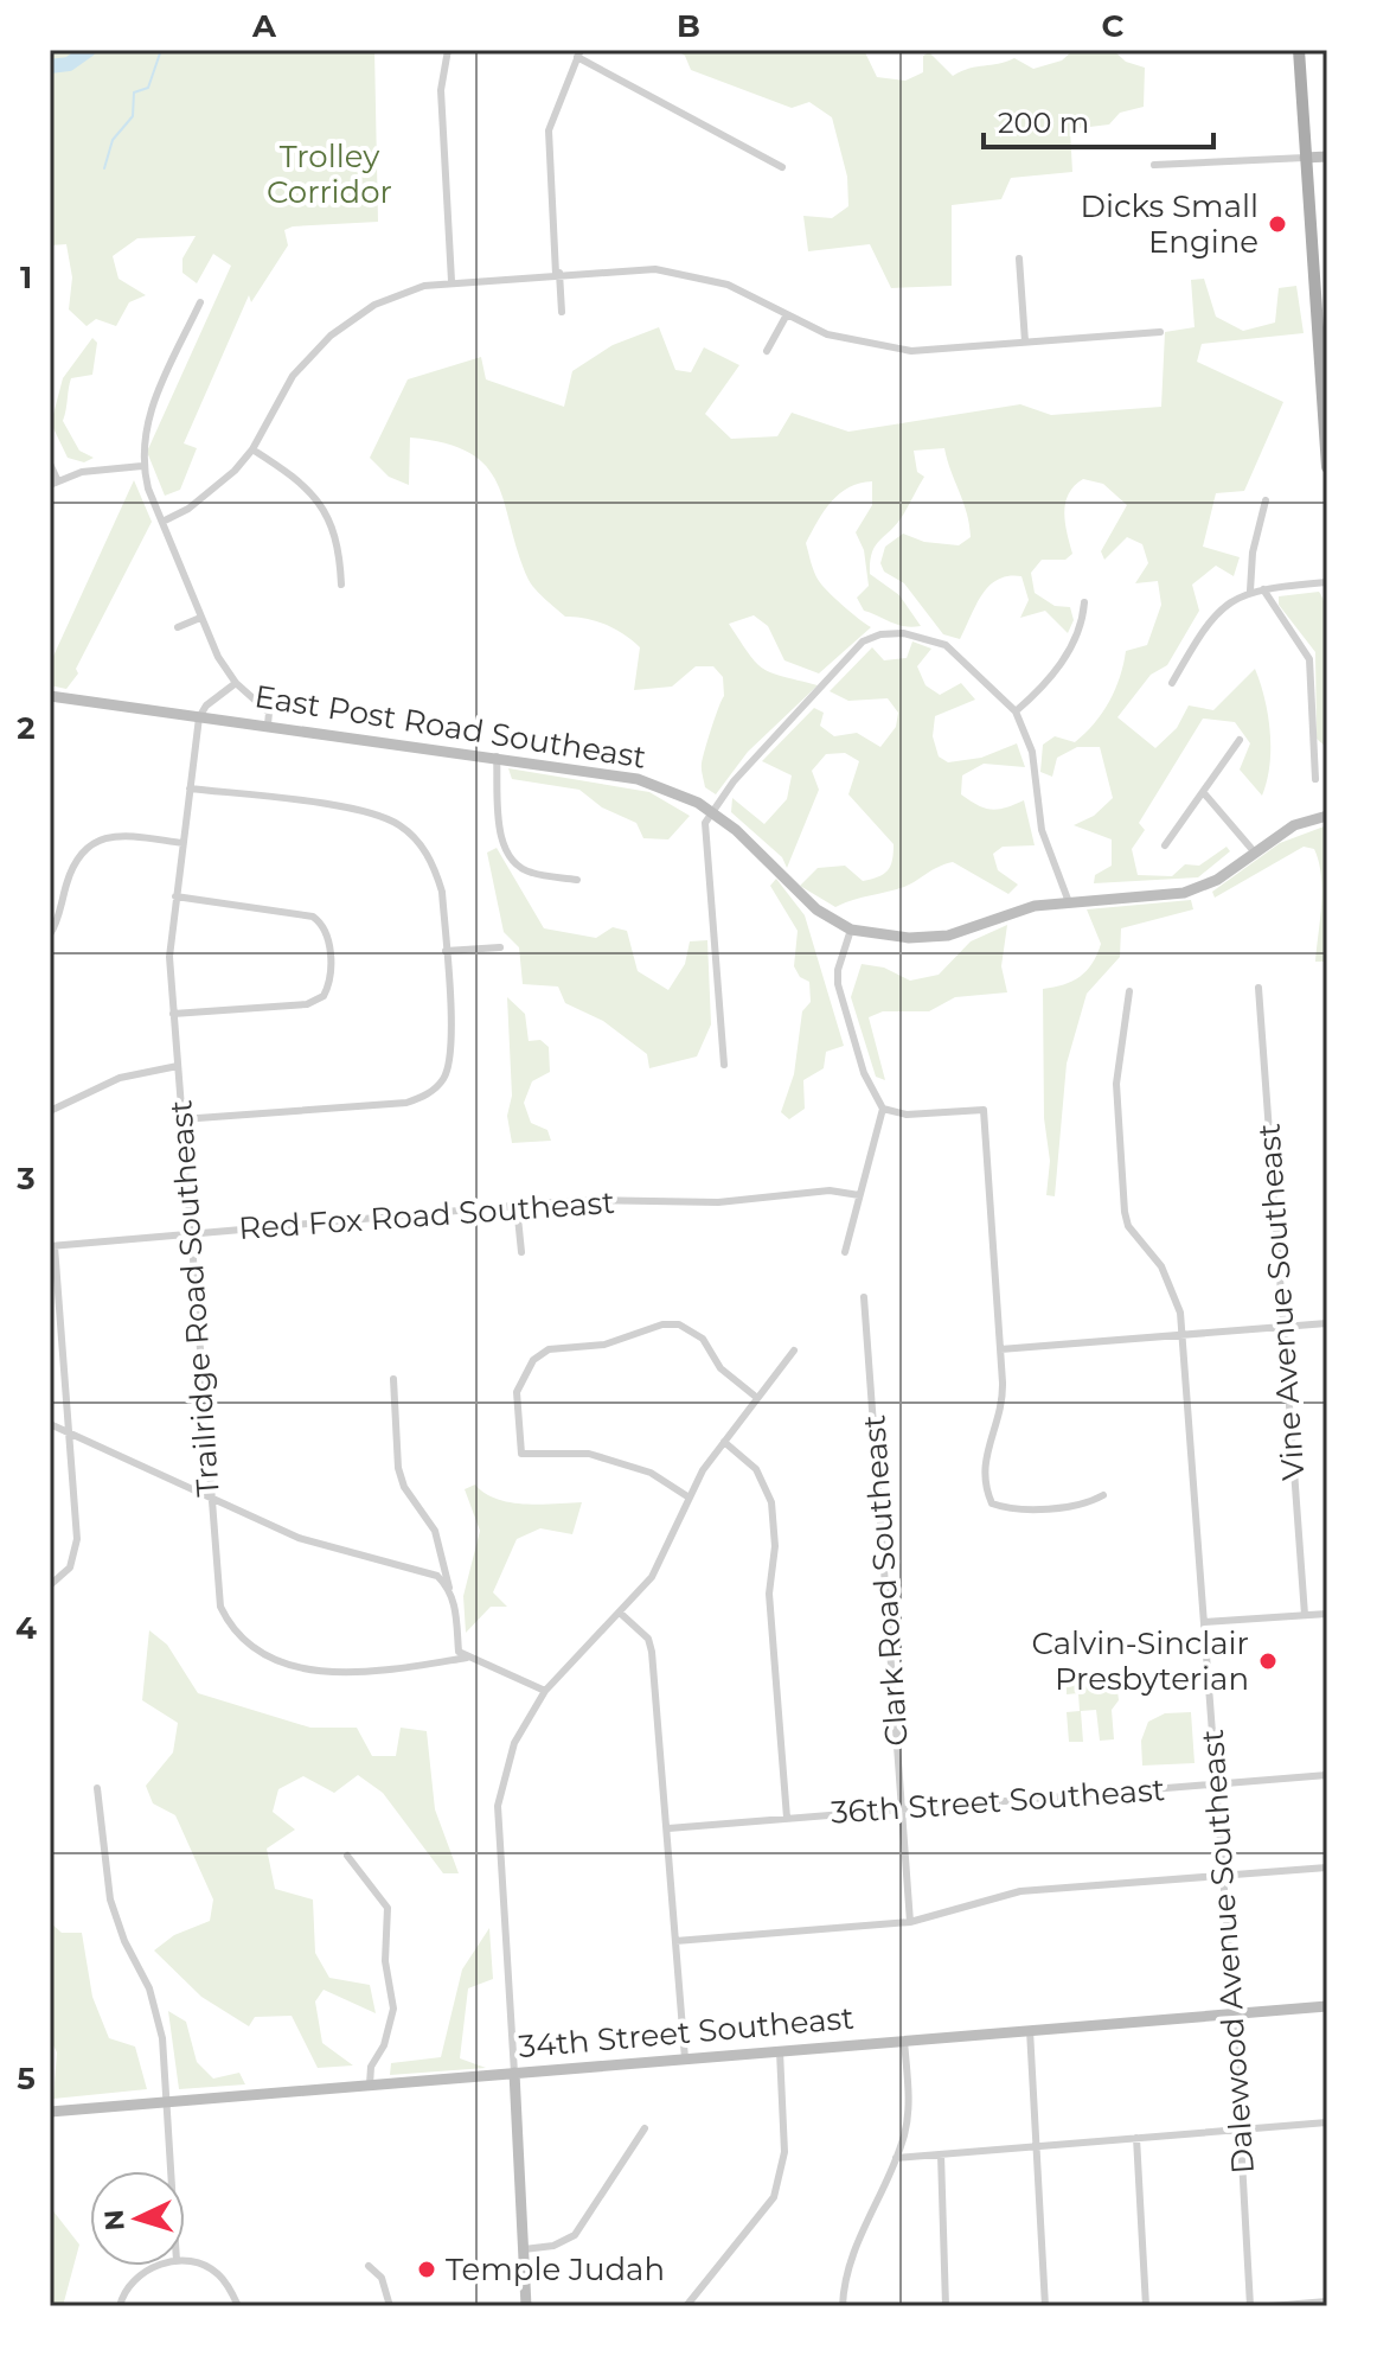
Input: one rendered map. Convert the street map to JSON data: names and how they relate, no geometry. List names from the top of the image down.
{
  "streets": {
    "street": [
      "East Post Road Southeast",
      "Red Fox Road Southeast",
      "Trailridge Road Southeast",
      "Vine Avenue Southeast",
      "Clark Road Southeast",
      "36th Street Southeast",
      "Dalewood Avenue Southeast",
      "34th Street Southeast"
    ]
  },
  "crossings": [
    ["East Post Road Southeast", "Trailridge Road Southeast"],
    ["Red Fox Road Southeast", "Trailridge Road Southeast"],
    ["Clark Road Southeast", "36th Street Southeast"],
    ["36th Street Southeast", "Dalewood Avenue Southeast"],
    ["Dalewood Avenue Southeast", "34th Street Southeast"]
  ],
  "parks": ["Trolley Corridor"],
  "places": ["Dicks Small Engine", "Calvin-Sinclair Presbyterian", "Temple Judah"],
  "scale_bar": "200 m",
  "north": "left",
  "grid": {
    "columns": ["A", "B", "C"],
    "rows": [
      "1",
      "2",
      "3",
      "4",
      "5"
    ]
  }
}
